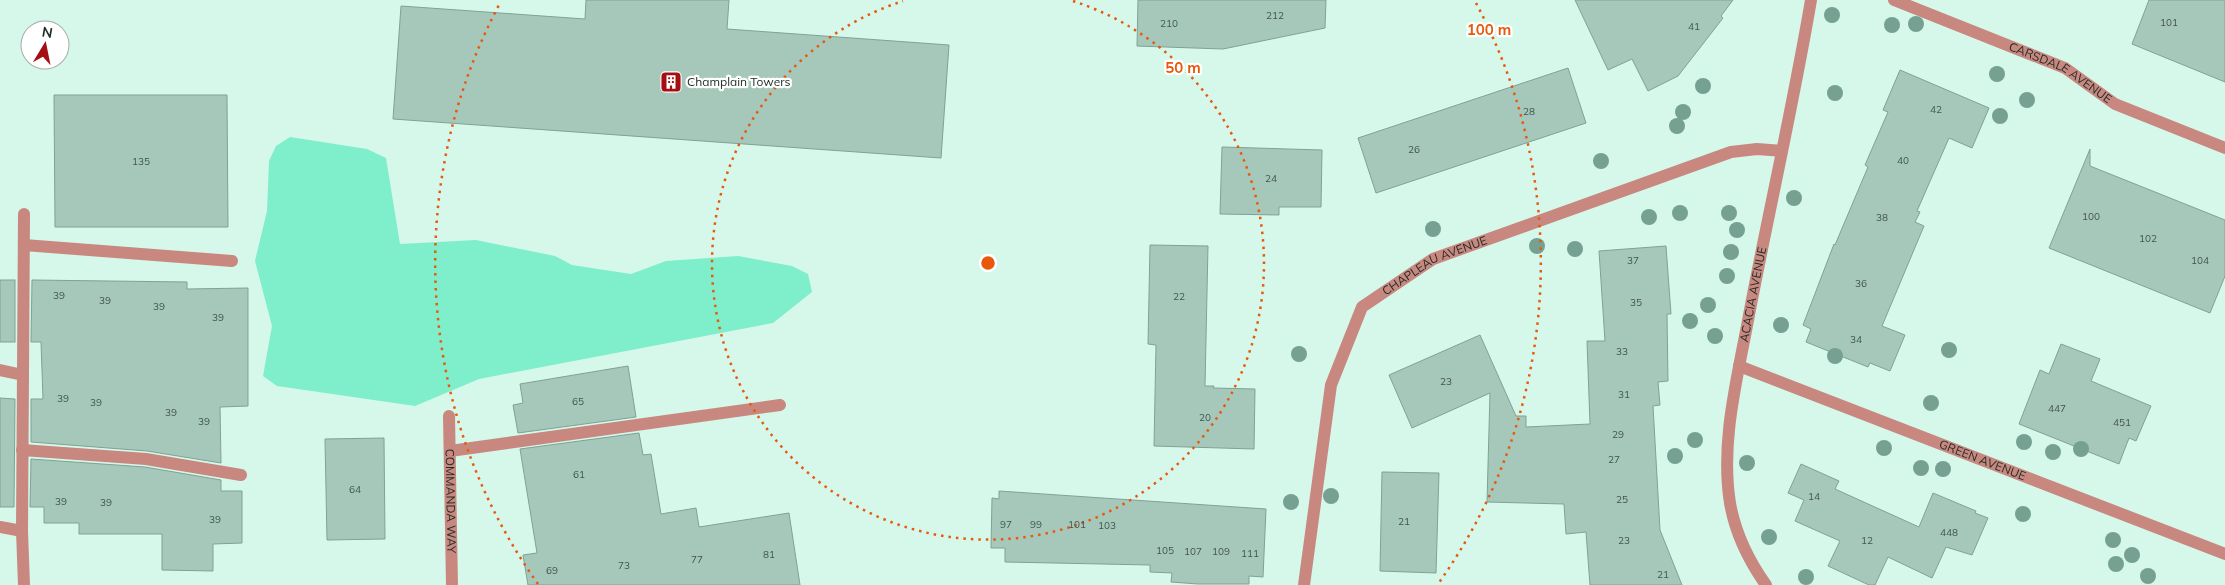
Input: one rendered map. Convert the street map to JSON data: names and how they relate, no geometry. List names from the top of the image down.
{
  "streets": {
    "street": [
      "CARSDALE AVENUE",
      "CHAPLEAU AVENUE",
      "ACACIA AVENUE",
      "GREEN AVENUE",
      "COMMANDA WAY"
    ]
  },
  "crossings": [
    ["CHAPLEAU AVENUE", "ACACIA AVENUE"],
    ["ACACIA AVENUE", "GREEN AVENUE"]
  ],
  "places": {
    "building": ["Champlain Towers"]
  },
  "house_numbers": [
    "212",
    "101",
    "210",
    "41",
    "42",
    "28",
    "26",
    "40",
    "135",
    "24",
    "100",
    "38",
    "102",
    "37",
    "104",
    "36",
    "39",
    "22",
    "39",
    "35",
    "39",
    "39",
    "34",
    "33",
    "23",
    "31",
    "39",
    "65",
    "39",
    "447",
    "39",
    "20",
    "39",
    "451",
    "29",
    "27",
    "61",
    "64",
    "14",
    "25",
    "39",
    "39",
    "39",
    "21",
    "97",
    "99",
    "101",
    "103",
    "448",
    "23",
    "12",
    "105",
    "107",
    "109",
    "111",
    "81",
    "77",
    "73",
    "69",
    "21"
  ],
  "north": "top",
  "rings": ["100 m", "50 m"]
}
